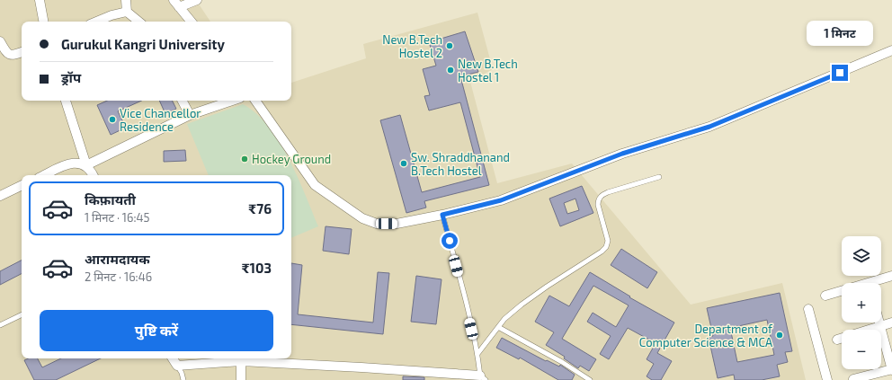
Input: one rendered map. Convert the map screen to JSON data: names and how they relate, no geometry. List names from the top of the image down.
{
  "places": [
    "New B.Tech Hostel 2",
    "New B.Tech Hostel 1",
    "Vice Chancellor Residence",
    "Hockey Ground",
    "Sw. Shraddhanand B.Tech Hostel",
    "Department of Computer Science & MCA"
  ],
  "page": {
    "bubble": "1 मिनट",
    "banner": ["Gurukul Kangri University", "ड्रॉप"],
    "list": [
      {
        "name": "किफ़ायती",
        "note": "1 मिनट · 16:45",
        "value": "₹76"
      },
      {
        "name": "आरामदायक",
        "note": "2 मिनट · 16:46",
        "value": "₹103"
      }
    ],
    "map_buttons": ["+", "−"],
    "buttons": "पुष्टि करें"
  }
}
